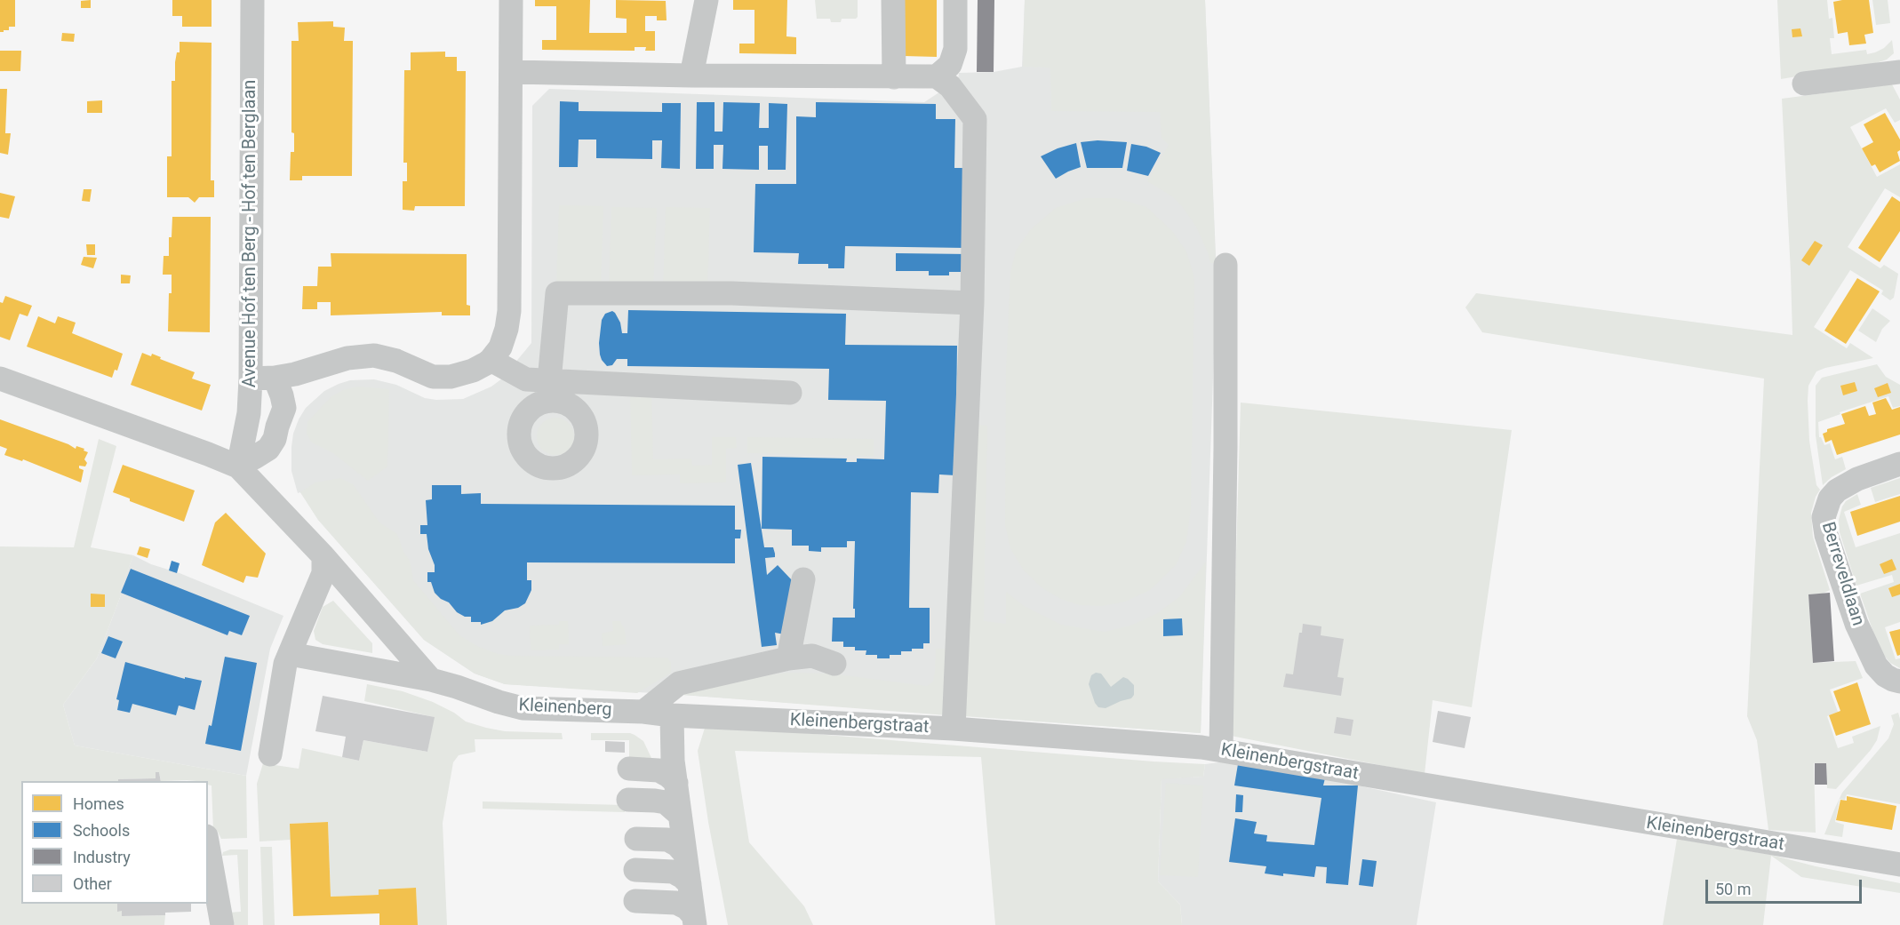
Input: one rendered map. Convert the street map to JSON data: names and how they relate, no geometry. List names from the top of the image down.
{
  "streets": {
    "street": [
      "Avenue Hof ten Berg - Hof ten Berglaan",
      "Berreveldlaan",
      "Kleinenberg",
      "Kleinenbergstraat"
    ]
  },
  "crossings": [
    ["Kleinenberg", "Kleinenbergstraat"]
  ],
  "legend": [
    "Homes",
    "Schools",
    "Industry",
    "Other"
  ],
  "scale_bar": "50 m"
}
